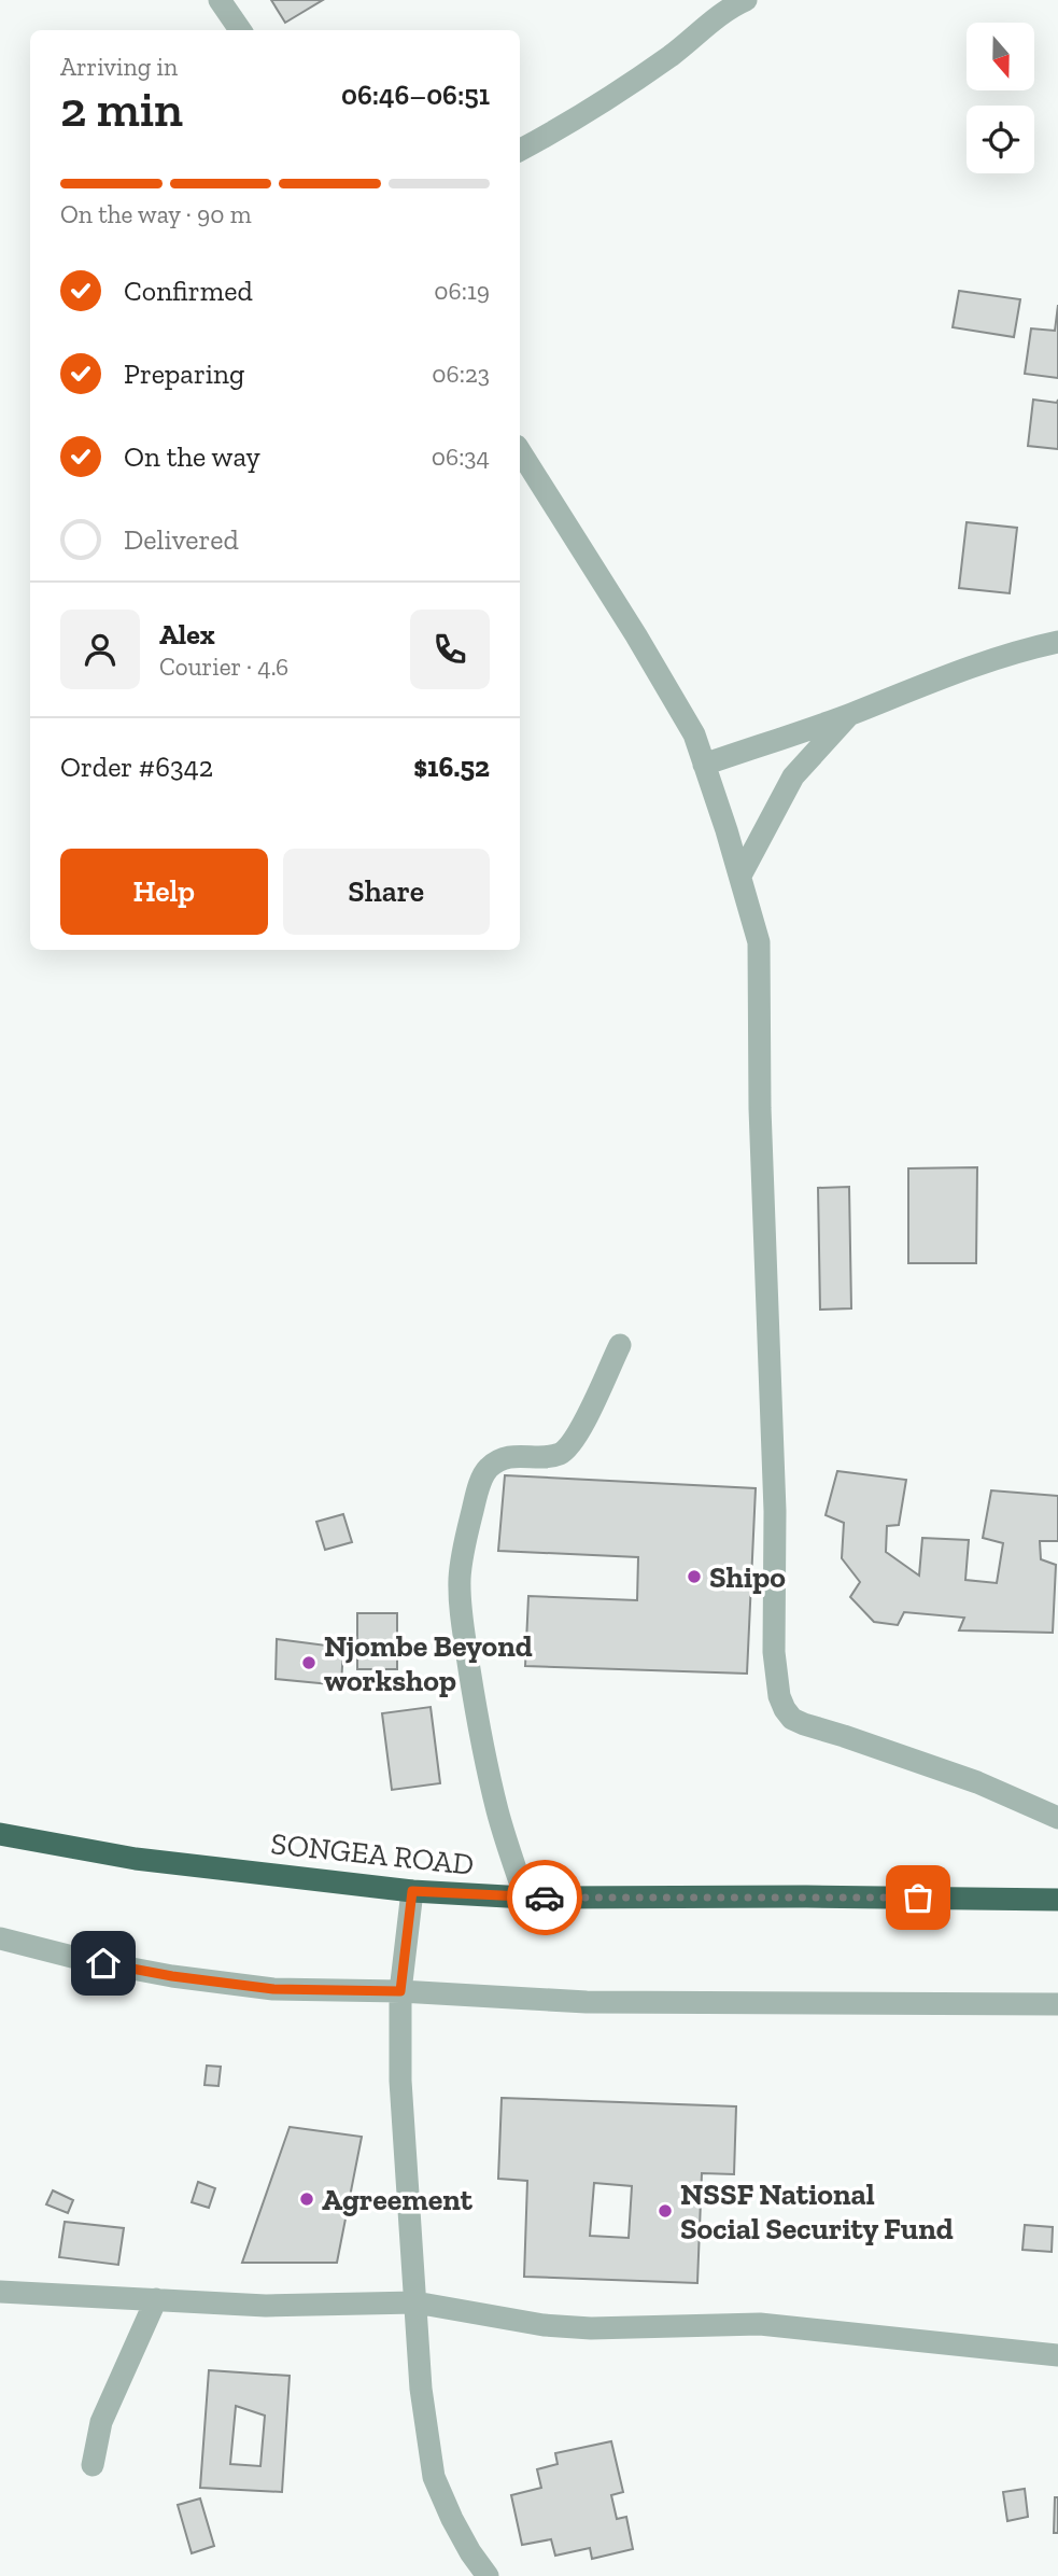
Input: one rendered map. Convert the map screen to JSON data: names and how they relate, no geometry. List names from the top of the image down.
{
  "streets": {
    "highway": ["SONGEA ROAD"]
  },
  "places": [
    "Shipo",
    "Njombe Beyond workshop",
    "Agreement",
    "NSSF National Social Security Fund"
  ],
  "north": "bottom",
  "page": {
    "heading": ["2 min", "Arriving in", "06:46–06:51"],
    "panel": [
      "Alex",
      "Courier · 4.6",
      "Order #6342",
      "$16.52"
    ],
    "bar": "On the way · 90 m",
    "list": [
      ["Confirmed", "06:19"],
      ["Preparing", "06:23"],
      ["On the way", "06:34"],
      "Delivered"
    ],
    "buttons": ["Help", "Share"]
  }
}
